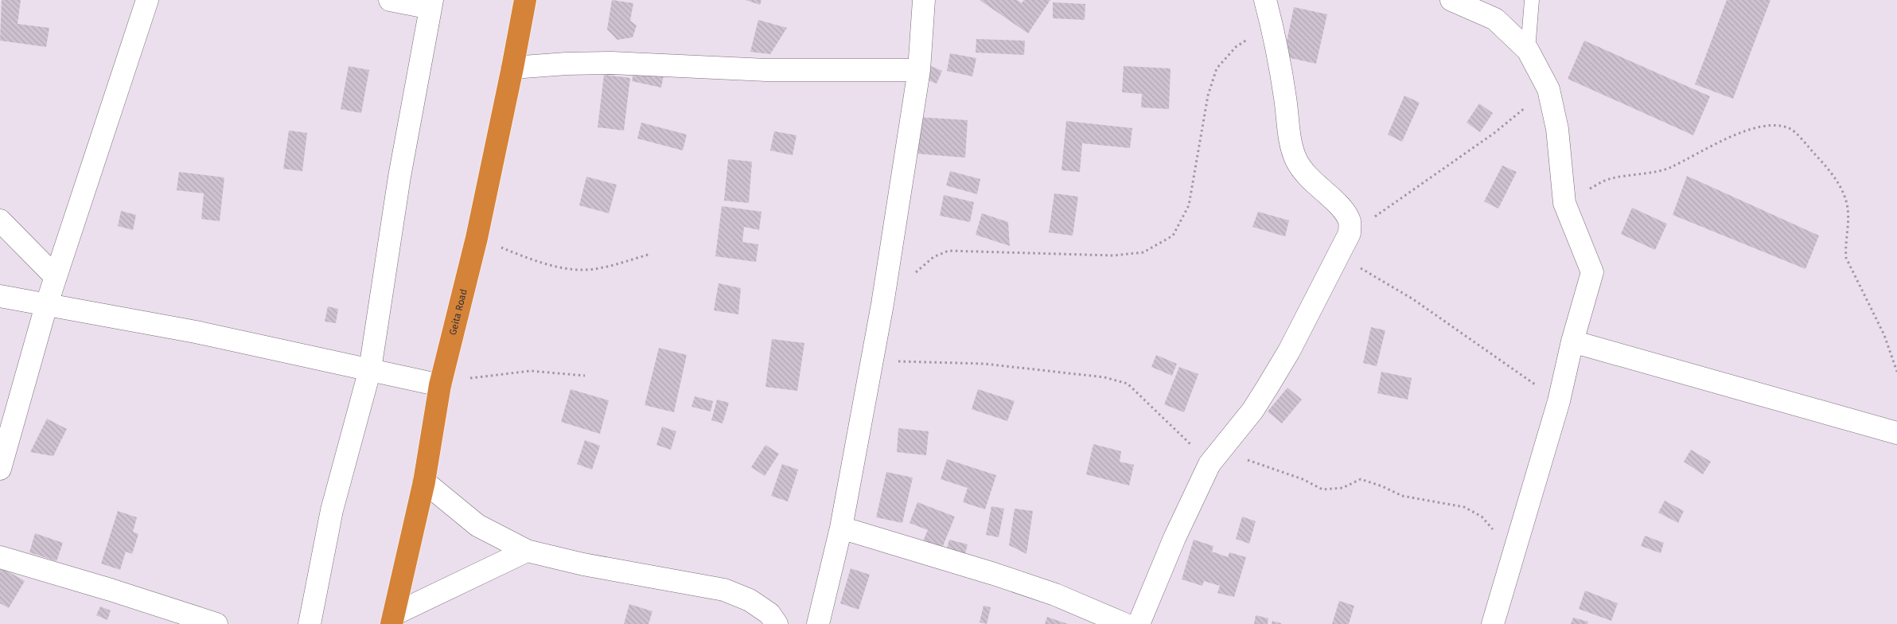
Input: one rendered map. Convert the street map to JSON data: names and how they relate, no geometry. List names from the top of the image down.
{
  "streets": {
    "highway": ["Geita Road"]
  }
}
